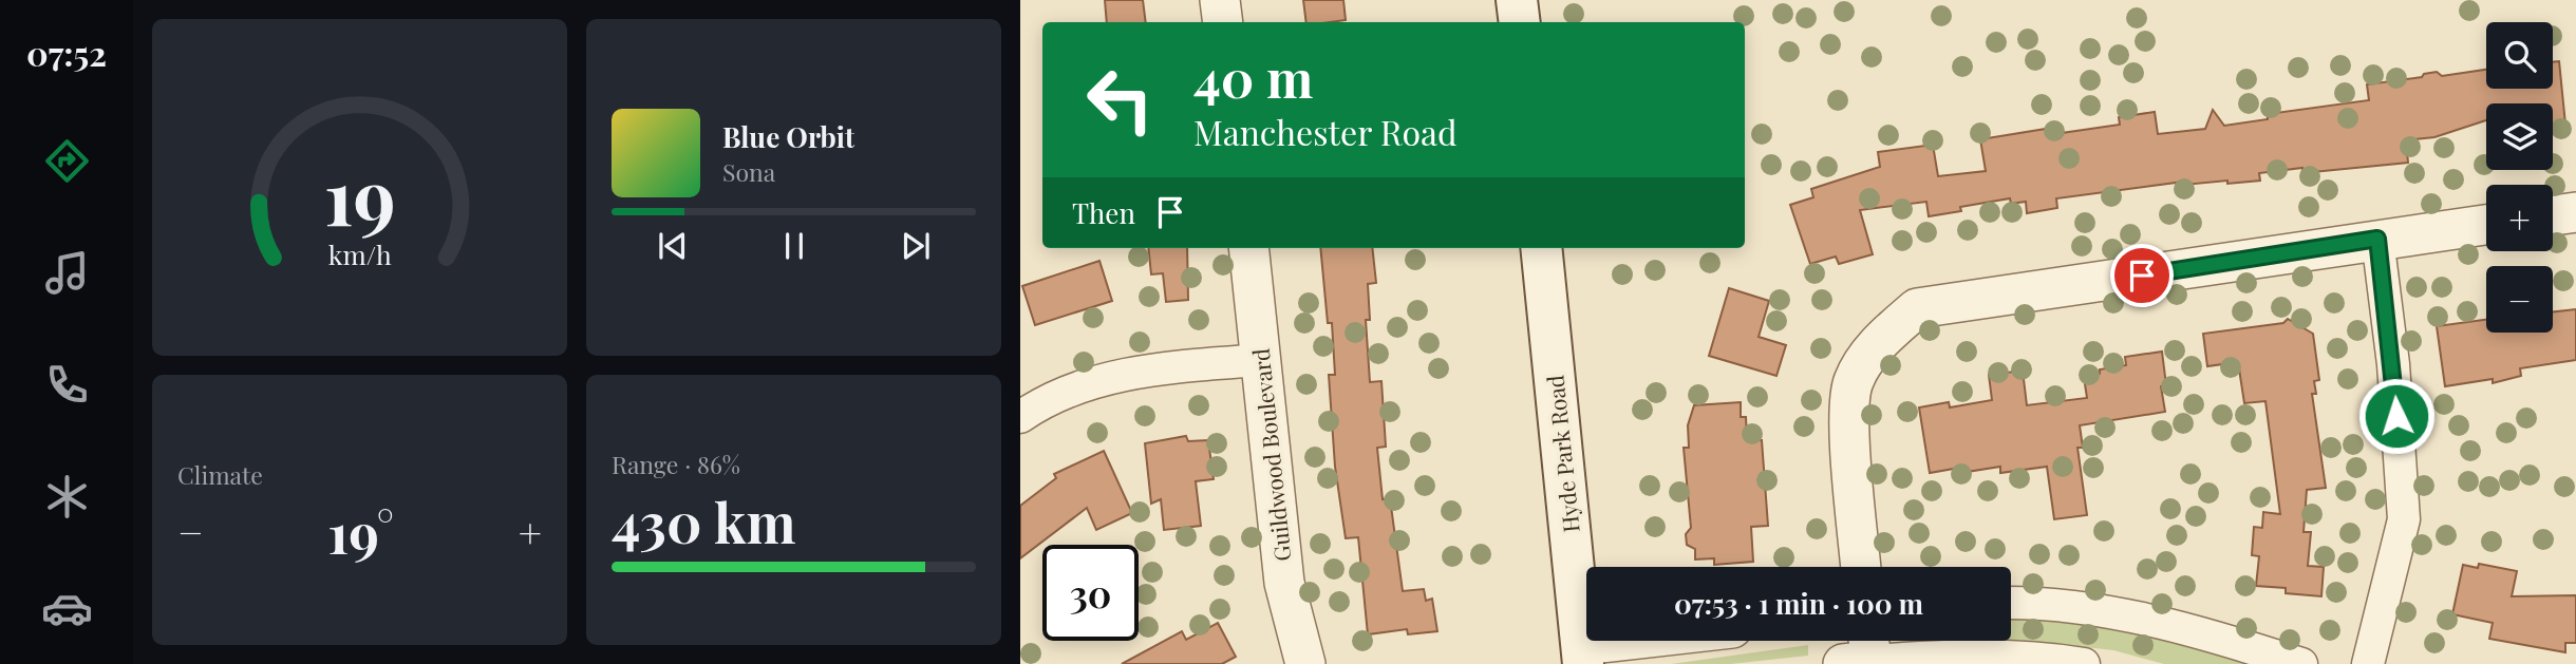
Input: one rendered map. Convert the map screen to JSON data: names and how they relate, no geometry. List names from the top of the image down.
{
  "streets": {
    "main road": ["Hyde Park Road"],
    "street": ["Guildwood Boulevard"]
  },
  "page": {
    "tabs": "07:52",
    "map_buttons": ["+", "−"],
    "turn": ["40 m", "Manchester Road"],
    "song": ["Blue Orbit", "Sona"],
    "then": "Then",
    "tile": [
      "Climate",
      ["Range · 86%", "430 km"]
    ],
    "heat": ["−", "19°", "+"],
    "limit": "30",
    "trip": "07:53 · 1 min · 100 m",
    "gauge": ["19", "km/h"]
  }
}
